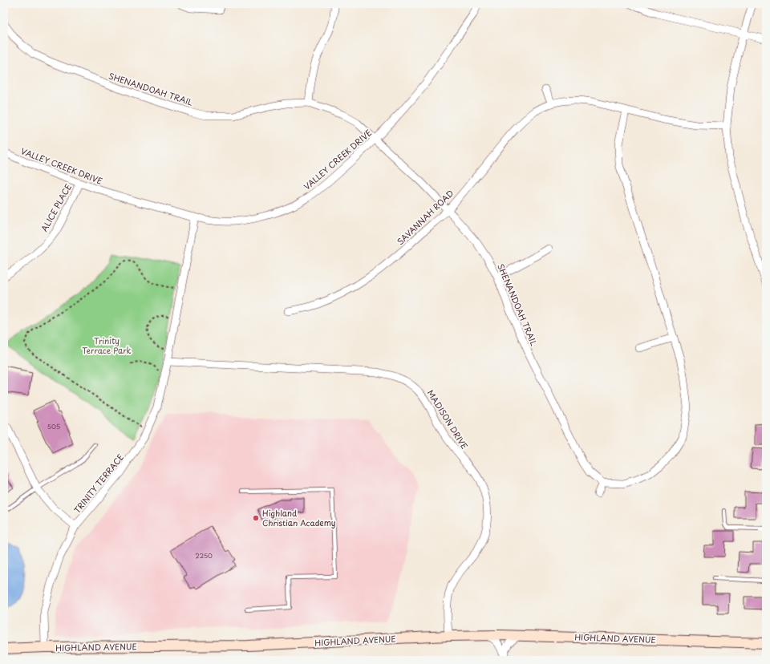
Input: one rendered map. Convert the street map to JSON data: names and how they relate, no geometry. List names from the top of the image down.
{
  "streets": {
    "main road": ["HIGHLAND AVENUE"],
    "street": [
      "SHENANDOAH TRAIL",
      "VALLEY CREEK DRIVE",
      "ALICE PLACE",
      "SAVANNAH ROAD",
      "MADISON DRIVE",
      "TRINITY TERRACE"
    ]
  },
  "crossings": [
    ["SHENANDOAH TRAIL", "VALLEY CREEK DRIVE"],
    ["SHENANDOAH TRAIL", "SAVANNAH ROAD"],
    ["VALLEY CREEK DRIVE", "ALICE PLACE"],
    ["VALLEY CREEK DRIVE", "TRINITY TERRACE"],
    ["MADISON DRIVE", "TRINITY TERRACE"],
    ["MADISON DRIVE", "HIGHLAND AVENUE"],
    ["TRINITY TERRACE", "HIGHLAND AVENUE"]
  ],
  "parks": ["Trinity Terrace Park"],
  "places": ["Highland Christian Academy"],
  "house_numbers": ["505", "2250"]
}
